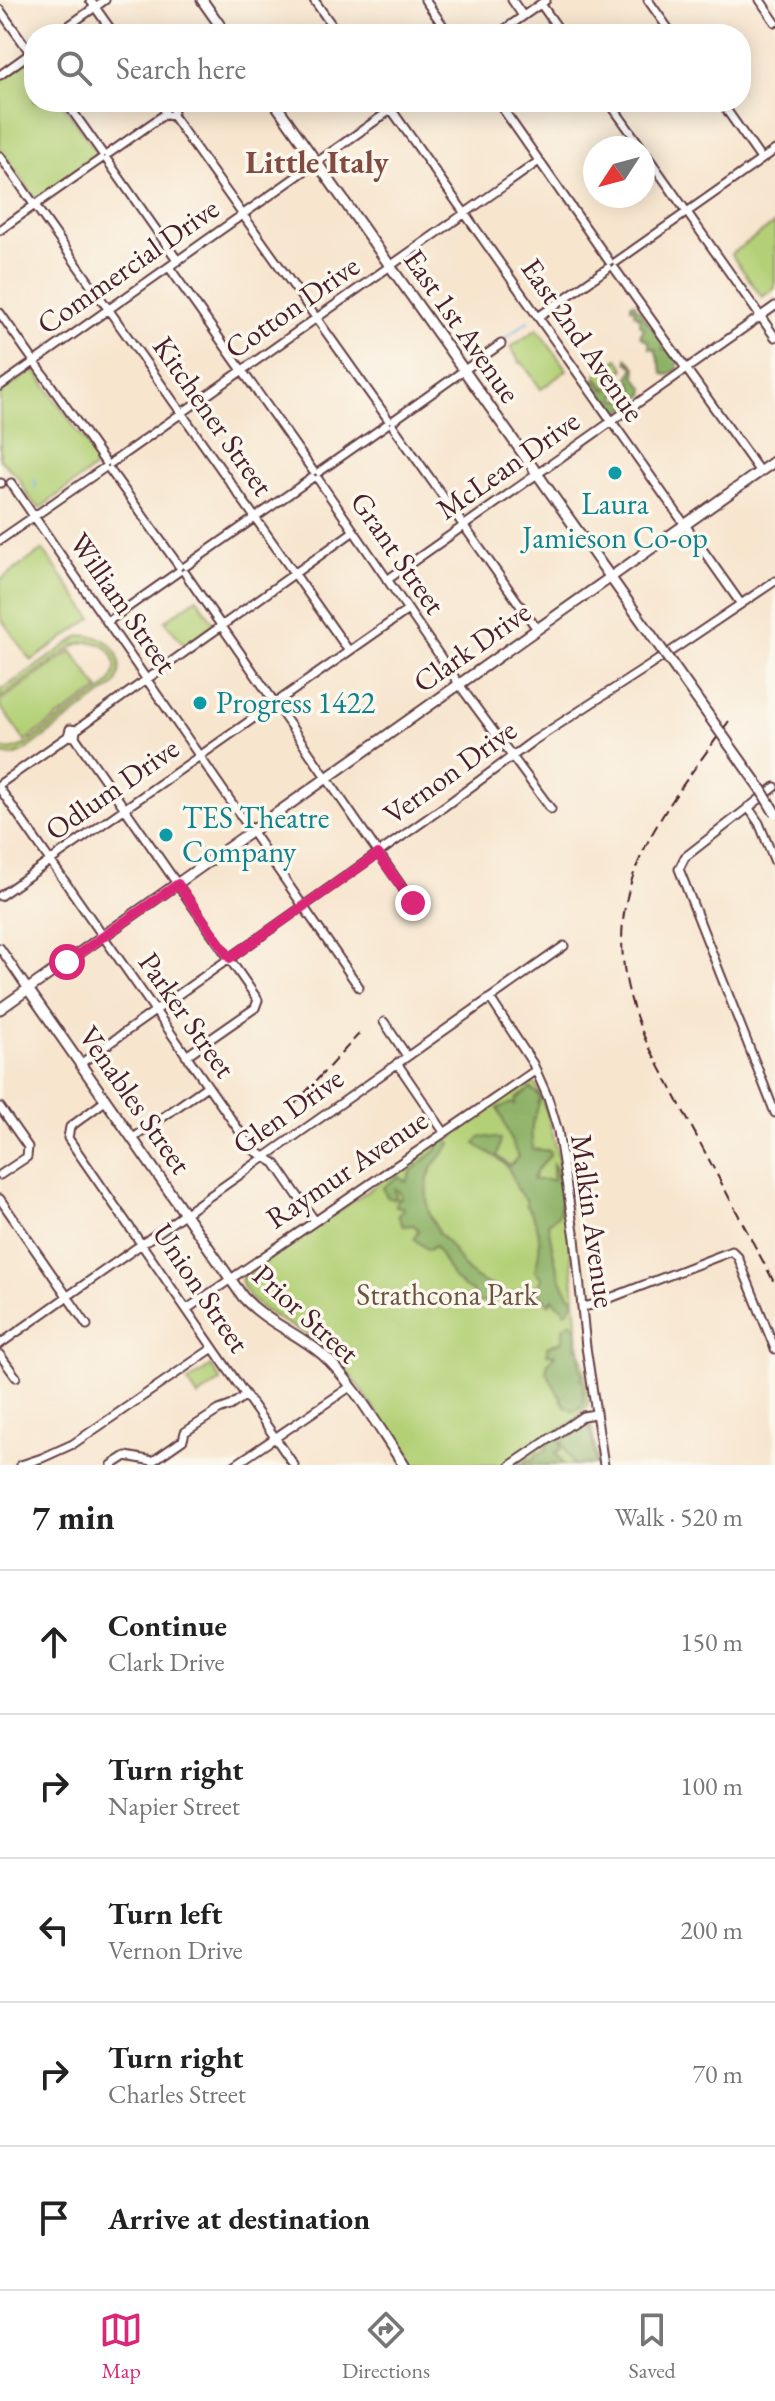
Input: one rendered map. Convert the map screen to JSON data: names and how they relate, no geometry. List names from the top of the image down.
{
  "streets": {
    "main road": [
      "East 1st Avenue",
      "Clark Drive",
      "Venables Street",
      "Prior Street"
    ],
    "street": [
      "Commercial Drive",
      "Cotton Drive",
      "East 2nd Avenue",
      "Kitchener Street",
      "McLean Drive",
      "Grant Street",
      "William Street",
      "Vernon Drive",
      "Odlum Drive",
      "Parker Street",
      "Glen Drive",
      "Raymur Avenue",
      "Malkin Avenue",
      "Union Street"
    ]
  },
  "crossings": [
    ["Commercial Drive", "East 1st Avenue"],
    ["Commercial Drive", "Kitchener Street"],
    ["Commercial Drive", "Grant Street"],
    ["Cotton Drive", "East 1st Avenue"],
    ["Cotton Drive", "East 2nd Avenue"],
    ["Cotton Drive", "Kitchener Street"],
    ["Cotton Drive", "Grant Street"],
    ["Cotton Drive", "William Street"],
    ["East 1st Avenue", "McLean Drive"],
    ["East 1st Avenue", "Clark Drive"],
    ["East 2nd Avenue", "McLean Drive"],
    ["East 2nd Avenue", "Clark Drive"],
    ["East 2nd Avenue", "Vernon Drive"],
    ["Kitchener Street", "Odlum Drive"],
    ["McLean Drive", "Grant Street"],
    ["Grant Street", "Clark Drive"],
    ["Grant Street", "Vernon Drive"],
    ["Grant Street", "Odlum Drive"],
    ["William Street", "Clark Drive"],
    ["William Street", "Vernon Drive"],
    ["William Street", "Odlum Drive"],
    ["Clark Drive", "Parker Street"],
    ["Clark Drive", "Venables Street"],
    ["Vernon Drive", "Parker Street"],
    ["Vernon Drive", "Venables Street"],
    ["Odlum Drive", "Parker Street"],
    ["Parker Street", "Glen Drive"],
    ["Parker Street", "Raymur Avenue"],
    ["Venables Street", "Glen Drive"],
    ["Venables Street", "Raymur Avenue"],
    ["Venables Street", "Union Street"],
    ["Venables Street", "Prior Street"],
    ["Glen Drive", "Malkin Avenue"],
    ["Glen Drive", "Union Street"],
    ["Raymur Avenue", "Malkin Avenue"],
    ["Raymur Avenue", "Union Street"],
    ["Raymur Avenue", "Prior Street"]
  ],
  "districts": ["Little Italy"],
  "parks": ["Strathcona Park"],
  "places": ["Laura Jamieson Co-op", "Progress 1422", "TES Theatre Company"],
  "north": "bottom left",
  "page": {
    "search": "Search here",
    "heading": ["7 min", "Walk · 520 m"],
    "list": [
      ["Continue", "Clark Drive", "150 m"],
      ["Turn right", "Napier Street", "100 m"],
      ["Turn left", "Vernon Drive", "200 m"],
      ["Turn right", "Charles Street", "70 m"],
      "Arrive at destination"
    ],
    "nav": ["Map", "Directions", "Saved"]
  }
}
